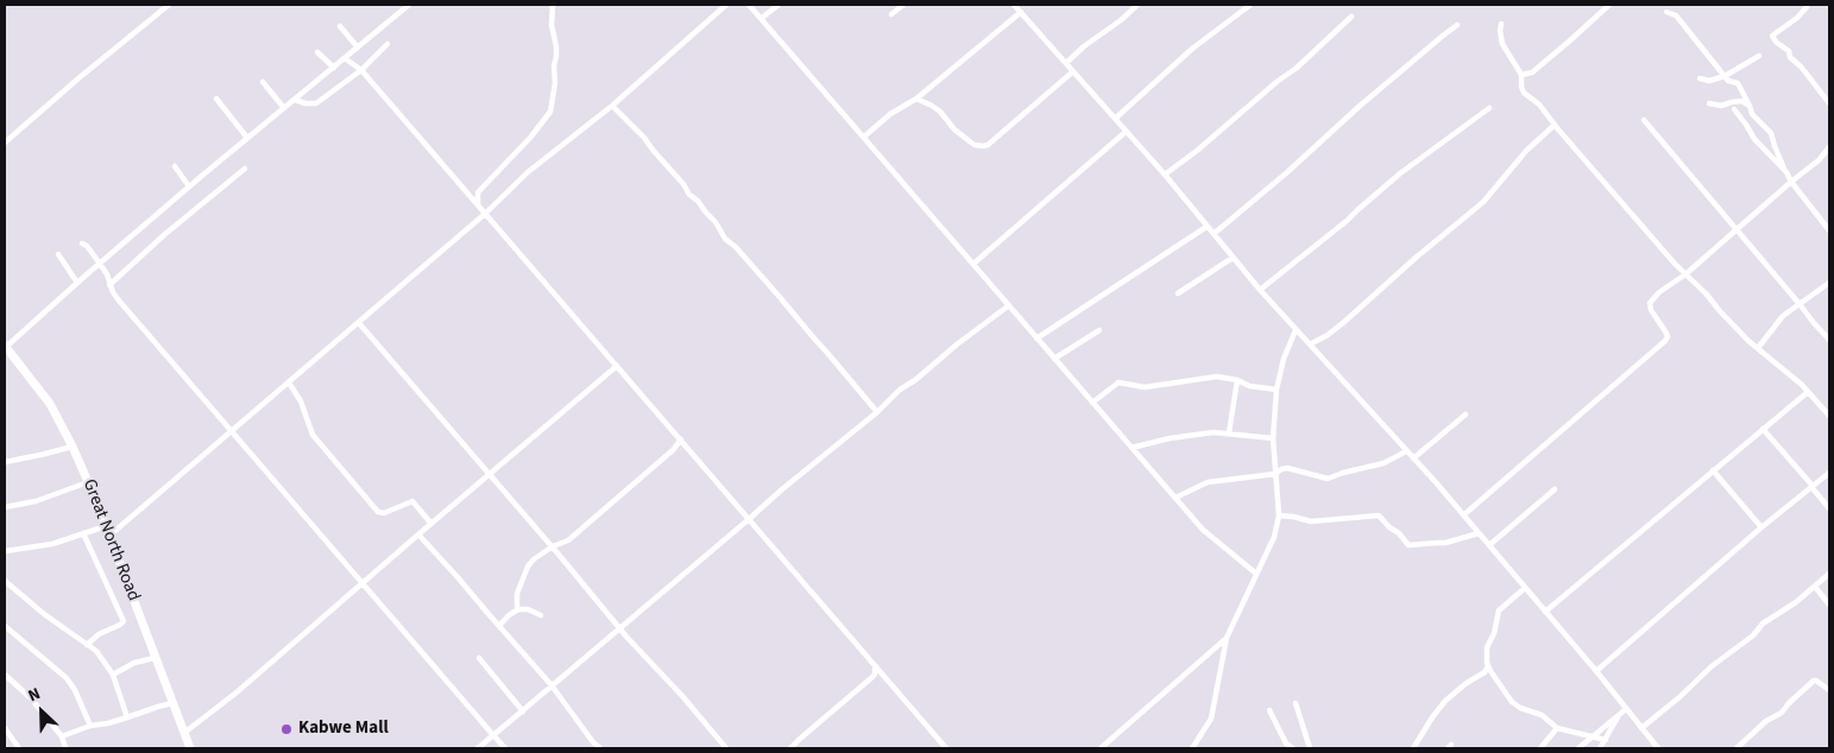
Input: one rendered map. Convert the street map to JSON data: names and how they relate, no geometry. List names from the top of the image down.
{
  "streets": {
    "highway": ["Great North Road"]
  },
  "places": ["Kabwe Mall"],
  "north": "top left"
}
